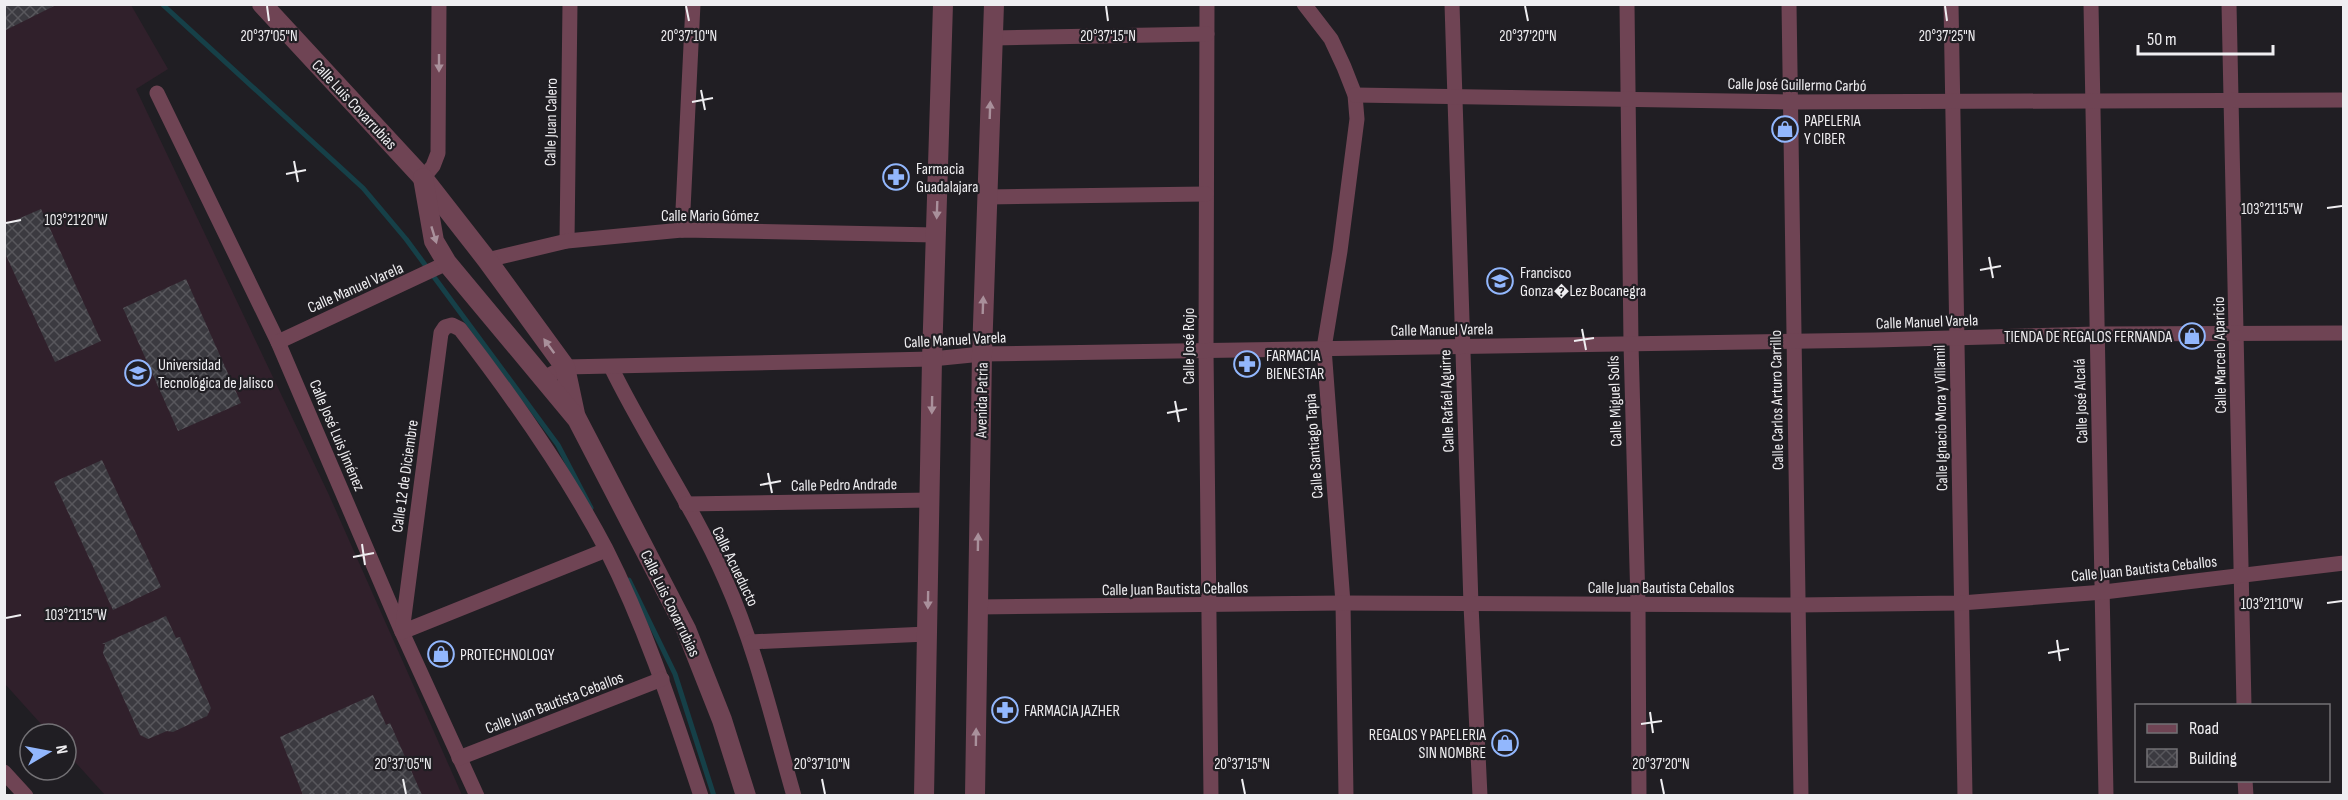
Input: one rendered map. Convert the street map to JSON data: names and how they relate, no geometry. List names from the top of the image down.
{
  "streets": {
    "street": [
      "Calle José Guillermo Carbó",
      "Calle Luis Covarrubias",
      "Calle Juan Calero",
      "Calle Mario Gómez",
      "Calle Manuel Varela",
      "Calle José Rojo",
      "Calle Marcelo Aparicio",
      "Avenida Patria",
      "Calle Carlos Arturo Carrillo",
      "Calle Rafaél Aguirre",
      "Calle Miguel Solís",
      "Calle José Alcalá",
      "Calle Ignacio Mora y Villamil",
      "Calle José Luis Jiménez",
      "Calle Santiago Tapia",
      "Calle 12 de Diciembre",
      "Calle Pedro Andrade",
      "Calle Acueducto",
      "Calle Juan Bautista Ceballos"
    ]
  },
  "crossings": [
    ["Calle José Guillermo Carbó", "Calle Marcelo Aparicio"],
    ["Calle José Guillermo Carbó", "Calle Carlos Arturo Carrillo"],
    ["Calle José Guillermo Carbó", "Calle Rafaél Aguirre"],
    ["Calle José Guillermo Carbó", "Calle Miguel Solís"],
    ["Calle José Guillermo Carbó", "Calle José Alcalá"],
    ["Calle José Guillermo Carbó", "Calle Ignacio Mora y Villamil"],
    ["Calle José Guillermo Carbó", "Calle Santiago Tapia"],
    ["Calle Luis Covarrubias", "Calle Mario Gómez"],
    ["Calle Luis Covarrubias", "Calle Manuel Varela"],
    ["Calle Juan Calero", "Calle Mario Gómez"],
    ["Calle Manuel Varela", "Calle José Rojo"],
    ["Calle Manuel Varela", "Calle Marcelo Aparicio"],
    ["Calle Manuel Varela", "Avenida Patria"],
    ["Calle Manuel Varela", "Calle Carlos Arturo Carrillo"],
    ["Calle Manuel Varela", "Calle Rafaél Aguirre"],
    ["Calle Manuel Varela", "Calle Miguel Solís"],
    ["Calle Manuel Varela", "Calle José Alcalá"],
    ["Calle Manuel Varela", "Calle Ignacio Mora y Villamil"],
    ["Calle Manuel Varela", "Calle José Luis Jiménez"],
    ["Calle Manuel Varela", "Calle Santiago Tapia"],
    ["Calle Manuel Varela", "Calle Acueducto"],
    ["Calle José Rojo", "Calle Juan Bautista Ceballos"],
    ["Calle Marcelo Aparicio", "Calle Juan Bautista Ceballos"],
    ["Avenida Patria", "Calle Juan Bautista Ceballos"],
    ["Calle Carlos Arturo Carrillo", "Calle Juan Bautista Ceballos"],
    ["Calle Rafaél Aguirre", "Calle Juan Bautista Ceballos"],
    ["Calle Miguel Solís", "Calle Juan Bautista Ceballos"],
    ["Calle José Alcalá", "Calle Juan Bautista Ceballos"],
    ["Calle Ignacio Mora y Villamil", "Calle Juan Bautista Ceballos"],
    ["Calle José Luis Jiménez", "Calle 12 de Diciembre"],
    ["Calle José Luis Jiménez", "Calle Juan Bautista Ceballos"],
    ["Calle Santiago Tapia", "Calle Juan Bautista Ceballos"],
    ["Calle Pedro Andrade", "Calle Acueducto"]
  ],
  "places": {
    "shop": [
      "PAPELERIA Y CIBER",
      "TIENDA DE REGALOS FERNANDA",
      "PROTECHNOLOGY",
      "REGALOS Y PAPELERIA SIN NOMBRE"
    ],
    "pharmacy": ["Farmacia Guadalajara", "FARMACIA BIENESTAR", "FARMACIA JAZHER"],
    "school or university": ["Francisco Gonza�Lez Bocanegra", "Universidad Tecnológica de Jalisco"]
  },
  "legend": ["Road", "Building"],
  "scale_bar": "50 m",
  "north": "right",
  "coordinates": [
    "20°37'05\"N",
    "20°37'10\"N",
    "20°37'15\"N",
    "20°37'20\"N",
    "20°37'25\"N",
    "103°21'15\"W",
    "103°21'20\"W",
    "103°21'10\"W"
  ]
}
